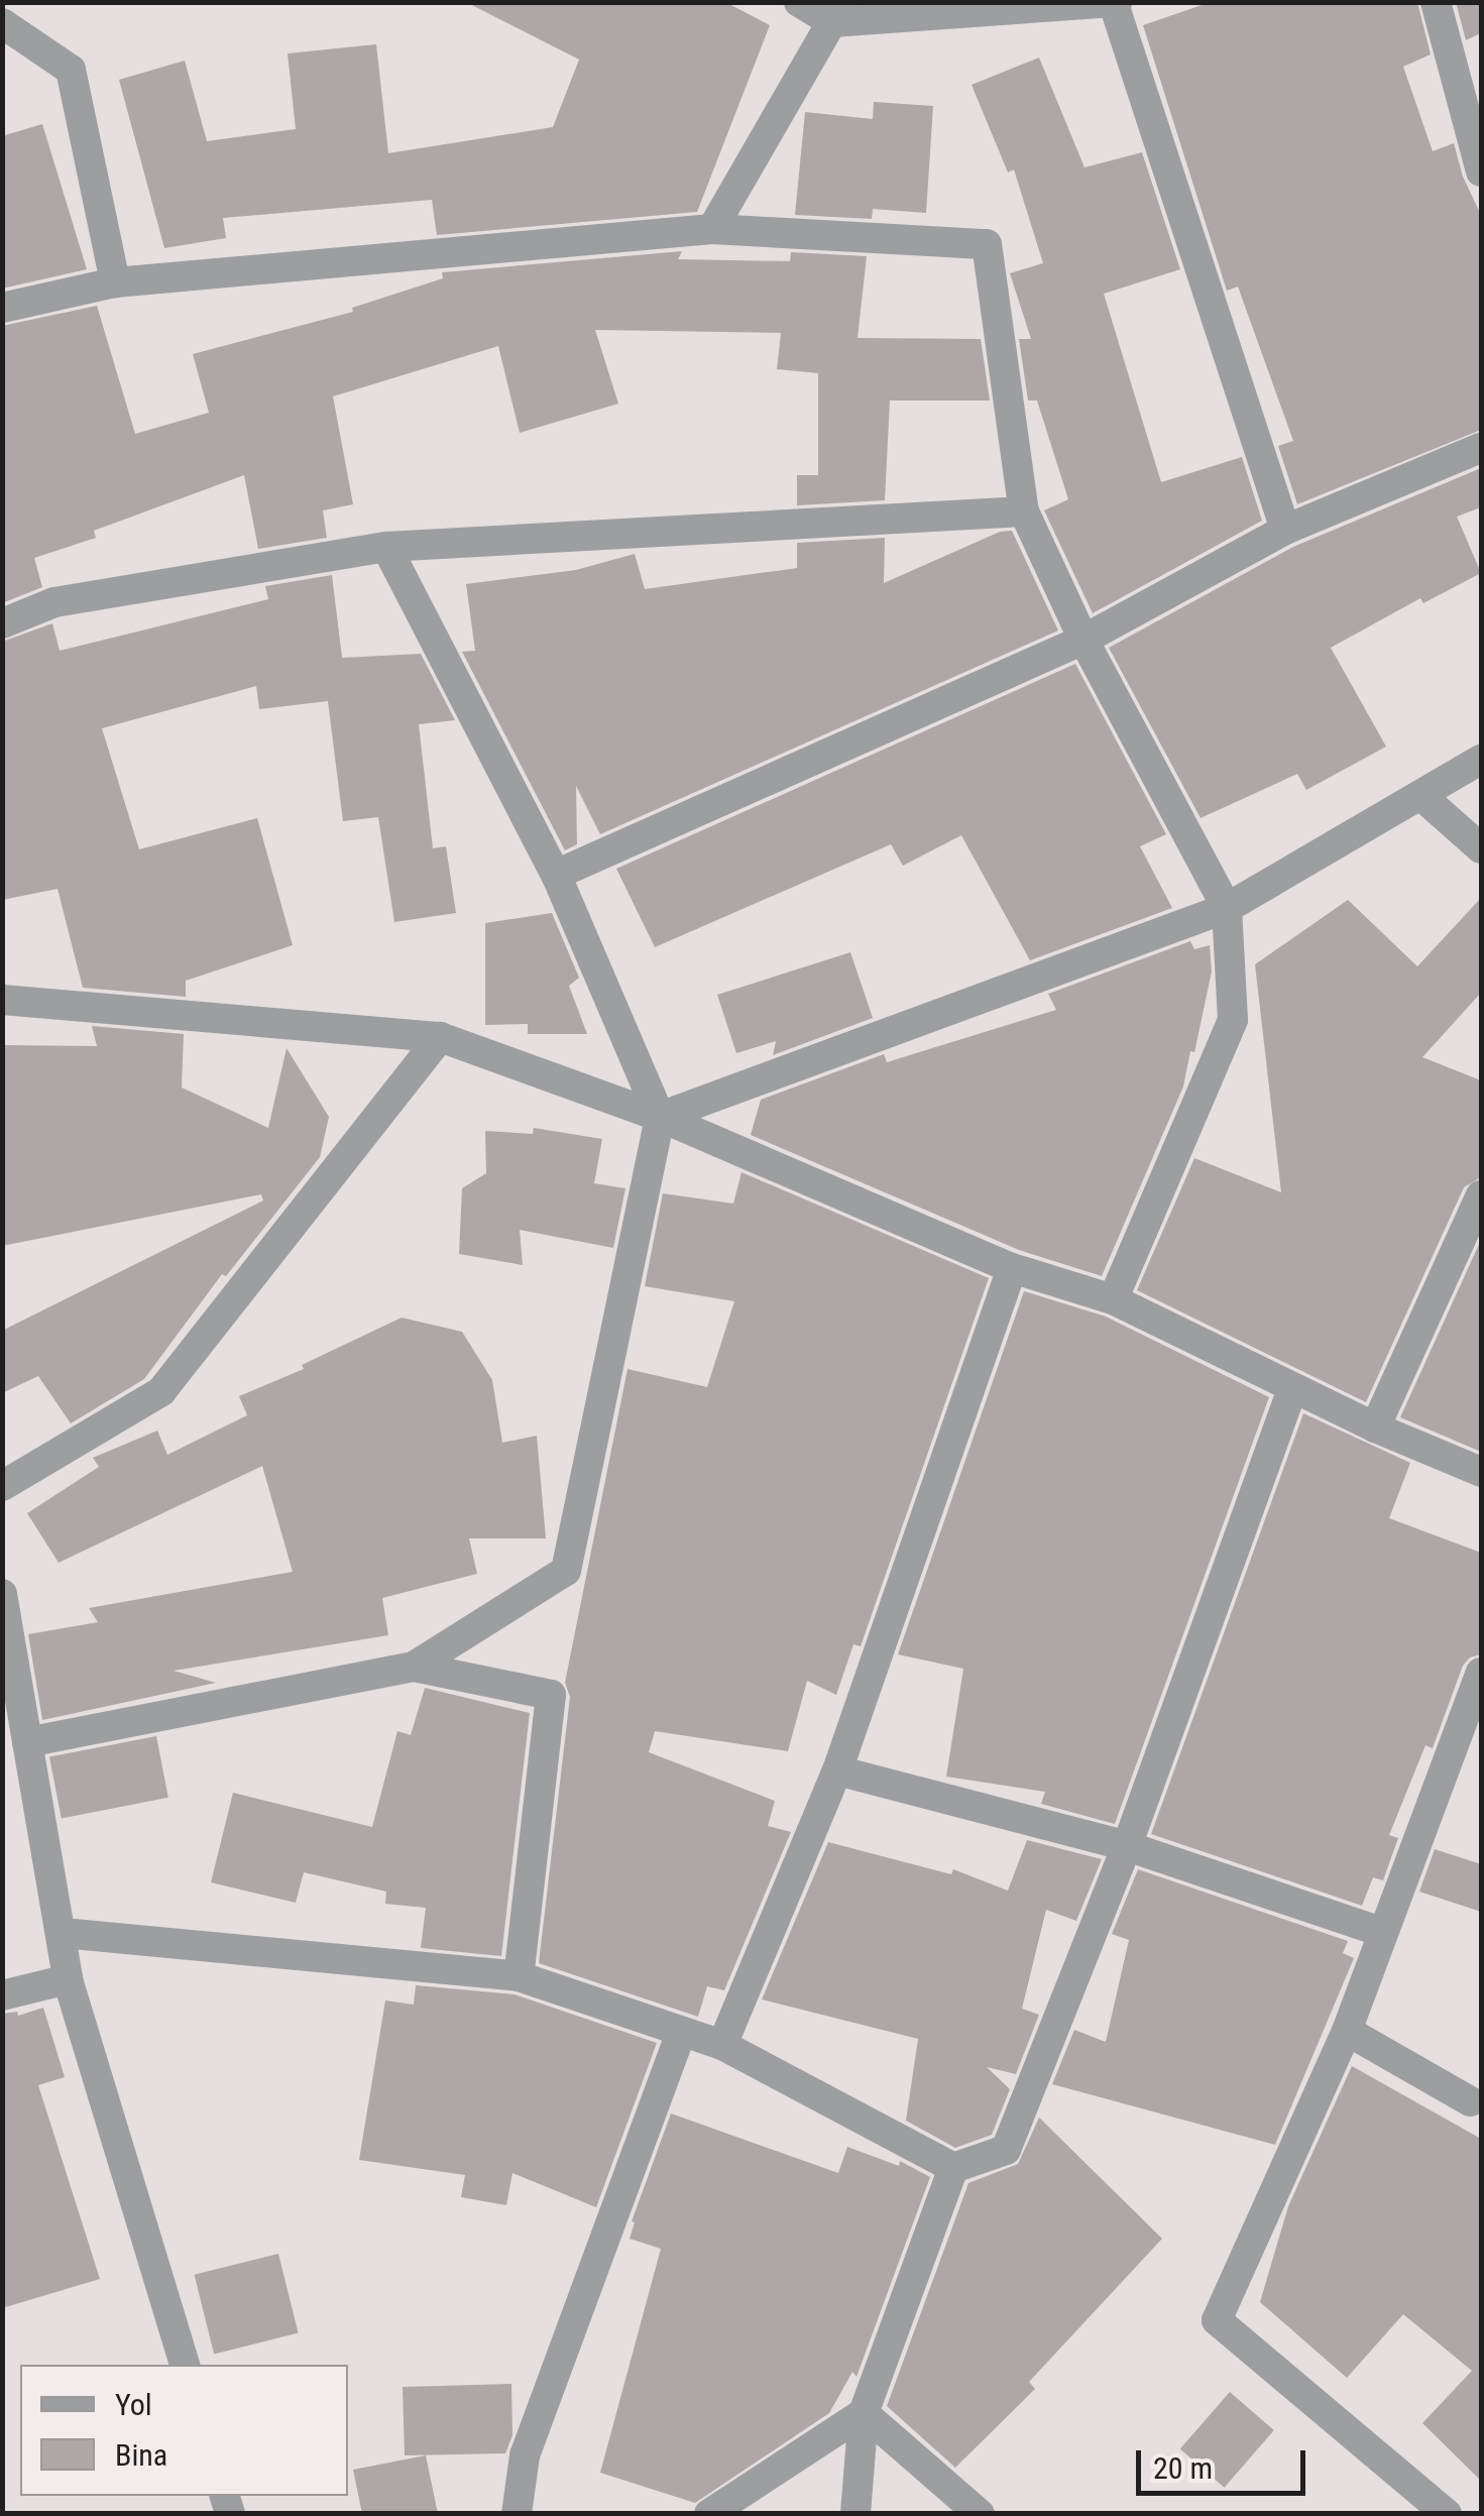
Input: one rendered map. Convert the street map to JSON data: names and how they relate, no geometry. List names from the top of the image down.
{
  "legend": ["Yol", "Bina"],
  "scale_bar": "20 m"
}
